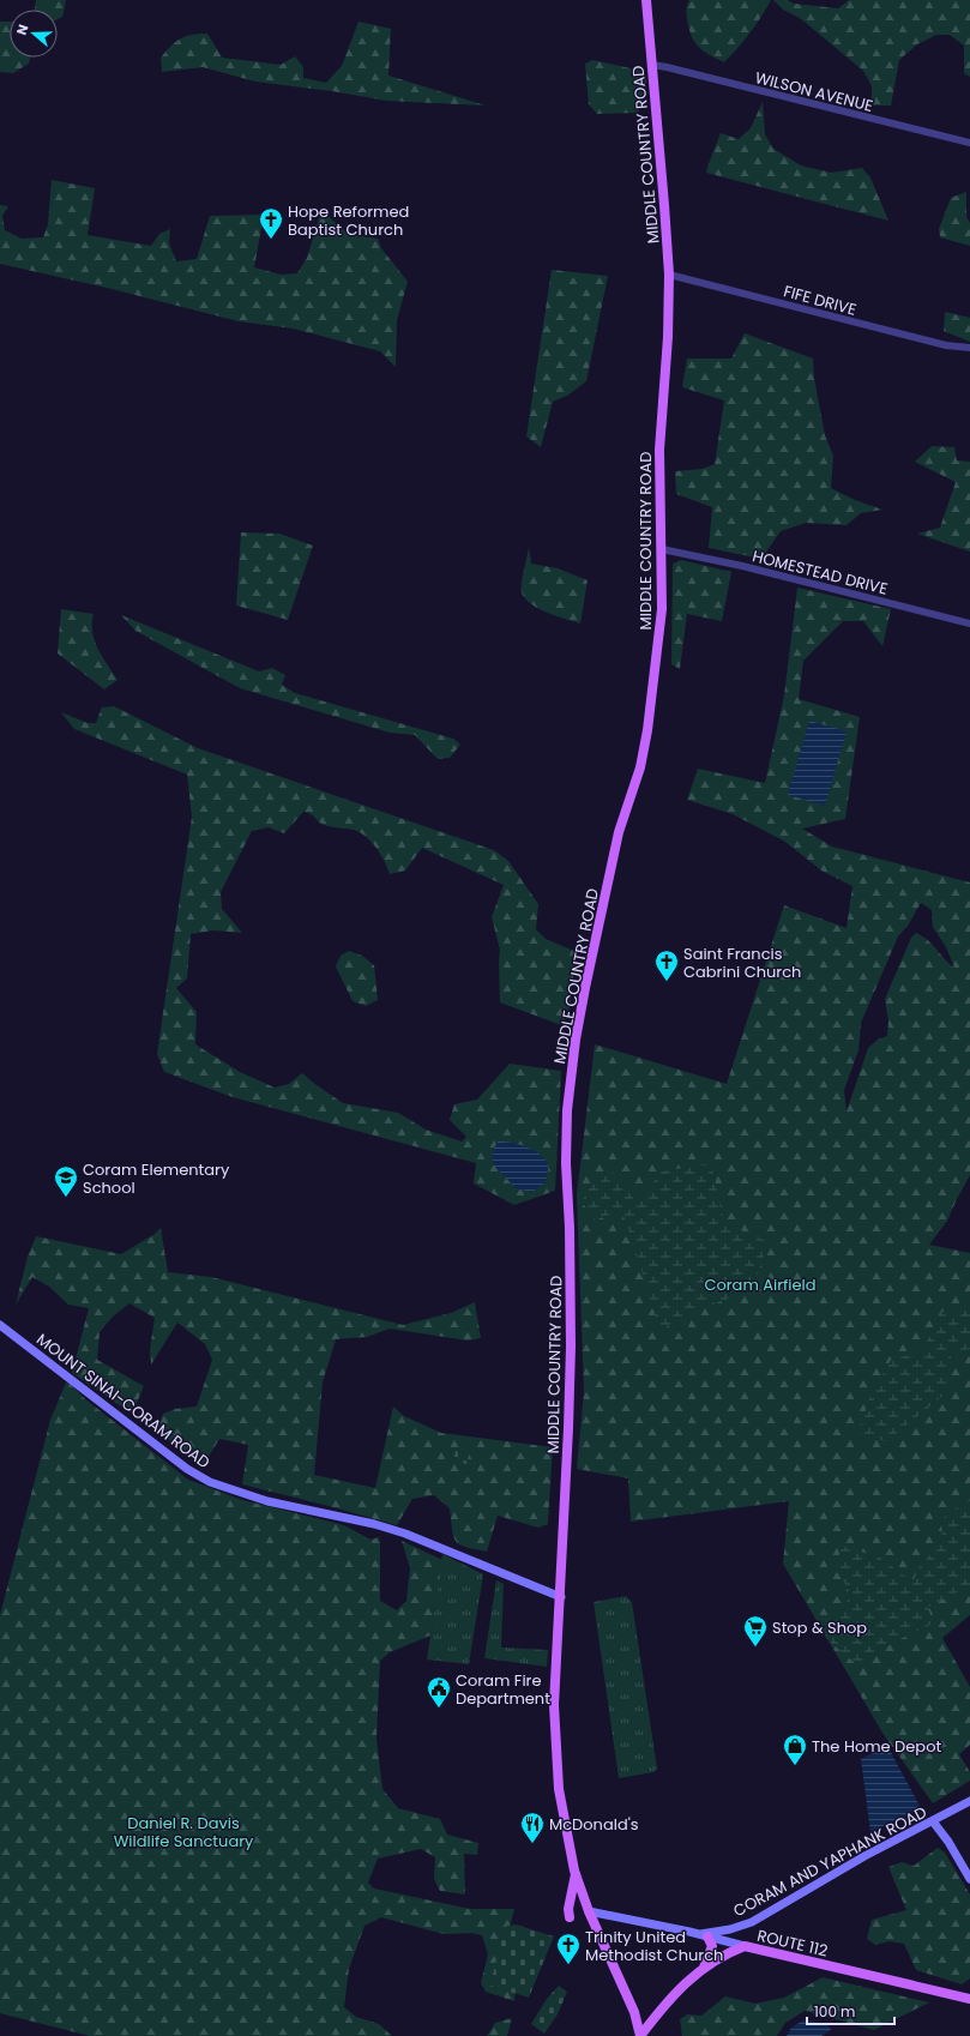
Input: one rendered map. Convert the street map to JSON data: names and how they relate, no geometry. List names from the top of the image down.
{
  "streets": {
    "main road": [
      "MIDDLE COUNTRY ROAD",
      "MOUNT SINAI-CORAM ROAD",
      "CORAM AND YAPHANK ROAD",
      "ROUTE 112"
    ],
    "street": ["WILSON AVENUE", "FIFE DRIVE", "HOMESTEAD DRIVE"]
  },
  "crossings": [
    ["WILSON AVENUE", "MIDDLE COUNTRY ROAD"],
    ["MIDDLE COUNTRY ROAD", "FIFE DRIVE"],
    ["MIDDLE COUNTRY ROAD", "HOMESTEAD DRIVE"],
    ["MIDDLE COUNTRY ROAD", "MOUNT SINAI-CORAM ROAD"],
    ["MIDDLE COUNTRY ROAD", "ROUTE 112"]
  ],
  "parks": ["Coram Airfield", "Daniel R. Davis Wildlife Sanctuary"],
  "places": {
    "church": ["Hope Reformed Baptist Church", "Saint Francis Cabrini Church", "Trinity United Methodist Church"],
    "school or university": ["Coram Elementary School"],
    "supermarket": ["Stop & Shop"],
    "public building": ["Coram Fire Department"],
    "shop": ["The Home Depot"],
    "restaurant": ["McDonald's"]
  },
  "scale_bar": "100 m",
  "north": "left"
}
